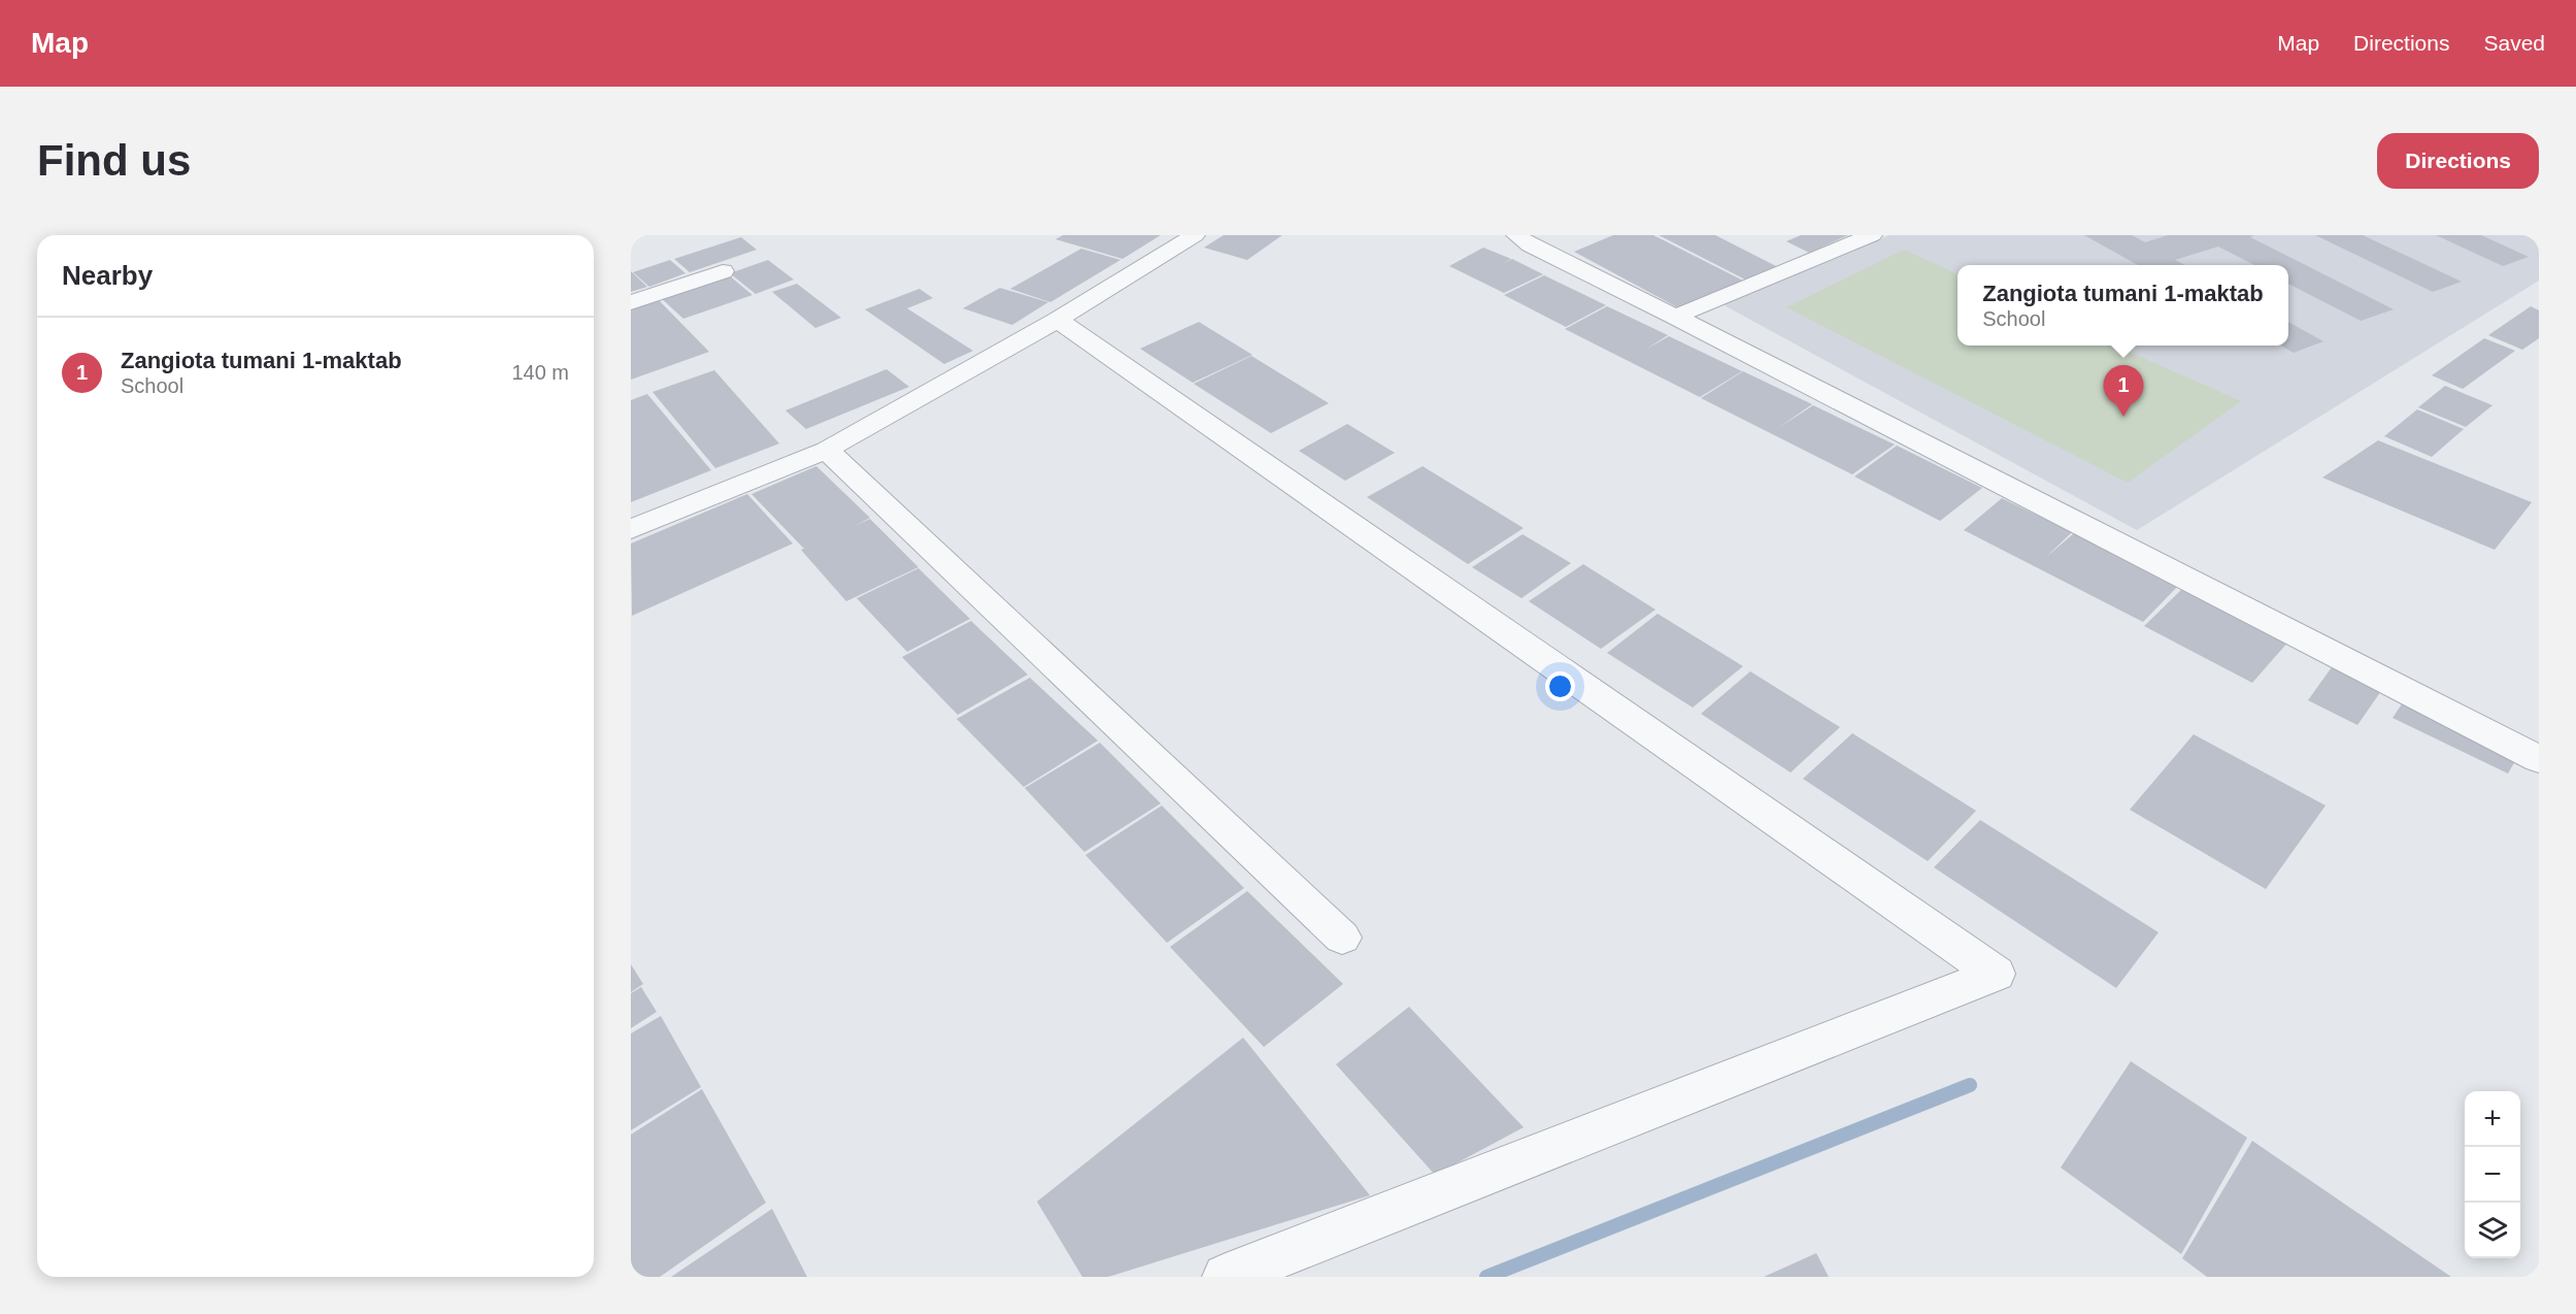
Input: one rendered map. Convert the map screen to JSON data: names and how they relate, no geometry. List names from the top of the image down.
{
  "page": {
    "header": "Map",
    "nav": ["Map", "Directions", "Saved"],
    "buttons": "Directions",
    "title": "Find us",
    "heading": "Nearby",
    "popup": ["Zangiota tumani 1-maktab", "School"],
    "list": [
      {
        "mark": "1",
        "name": "Zangiota tumani 1-maktab",
        "note": "School",
        "value": "140 m"
      }
    ],
    "pins": "1",
    "map_buttons": ["+", "−"]
  }
}
